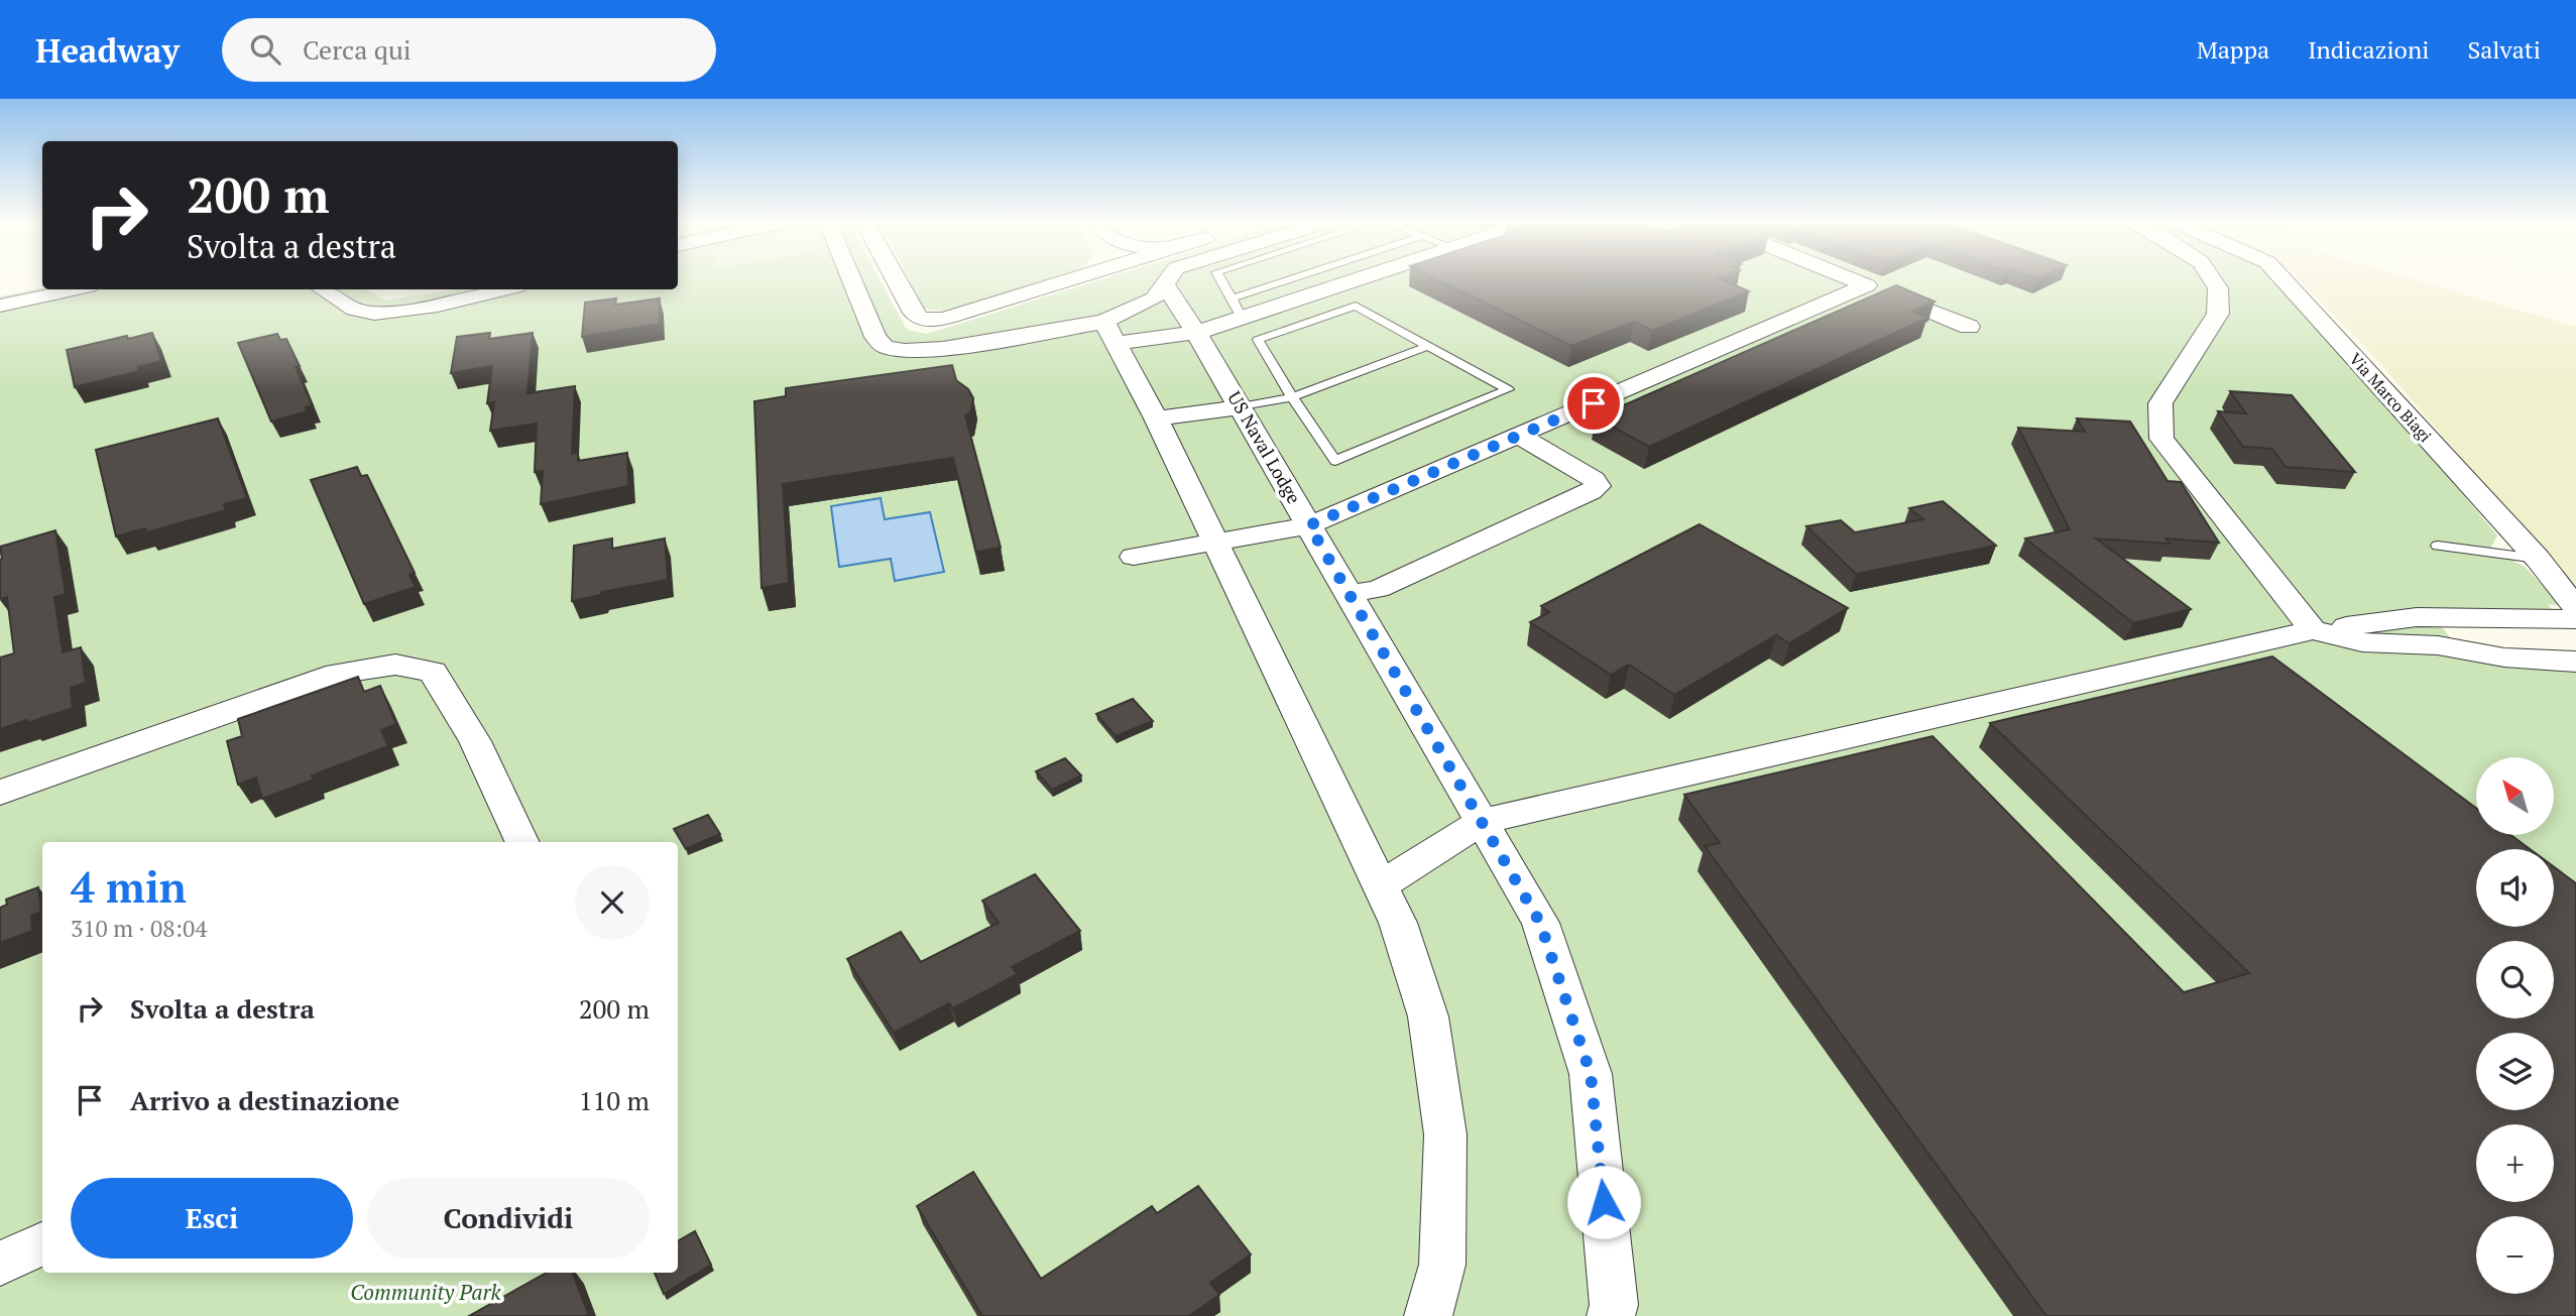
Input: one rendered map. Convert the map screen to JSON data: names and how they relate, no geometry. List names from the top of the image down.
{
  "streets": {
    "street": ["Via Marco Biagi", "US Naval Lodge"]
  },
  "parks": ["Community Park"],
  "north": "top left",
  "page": {
    "header": "Headway",
    "search": "Cerca qui",
    "nav": ["Mappa", "Indicazioni", "Salvati"],
    "turn": ["200 m", "Svolta a destra"],
    "map_buttons": ["+", "−"],
    "heading": ["4 min", "310 m · 08:04"],
    "list": [
      {
        "name": "Svolta a destra",
        "value": "200 m"
      },
      {
        "name": "Arrivo a destinazione",
        "value": "110 m"
      }
    ],
    "buttons": ["Esci", "Condividi"]
  }
}
